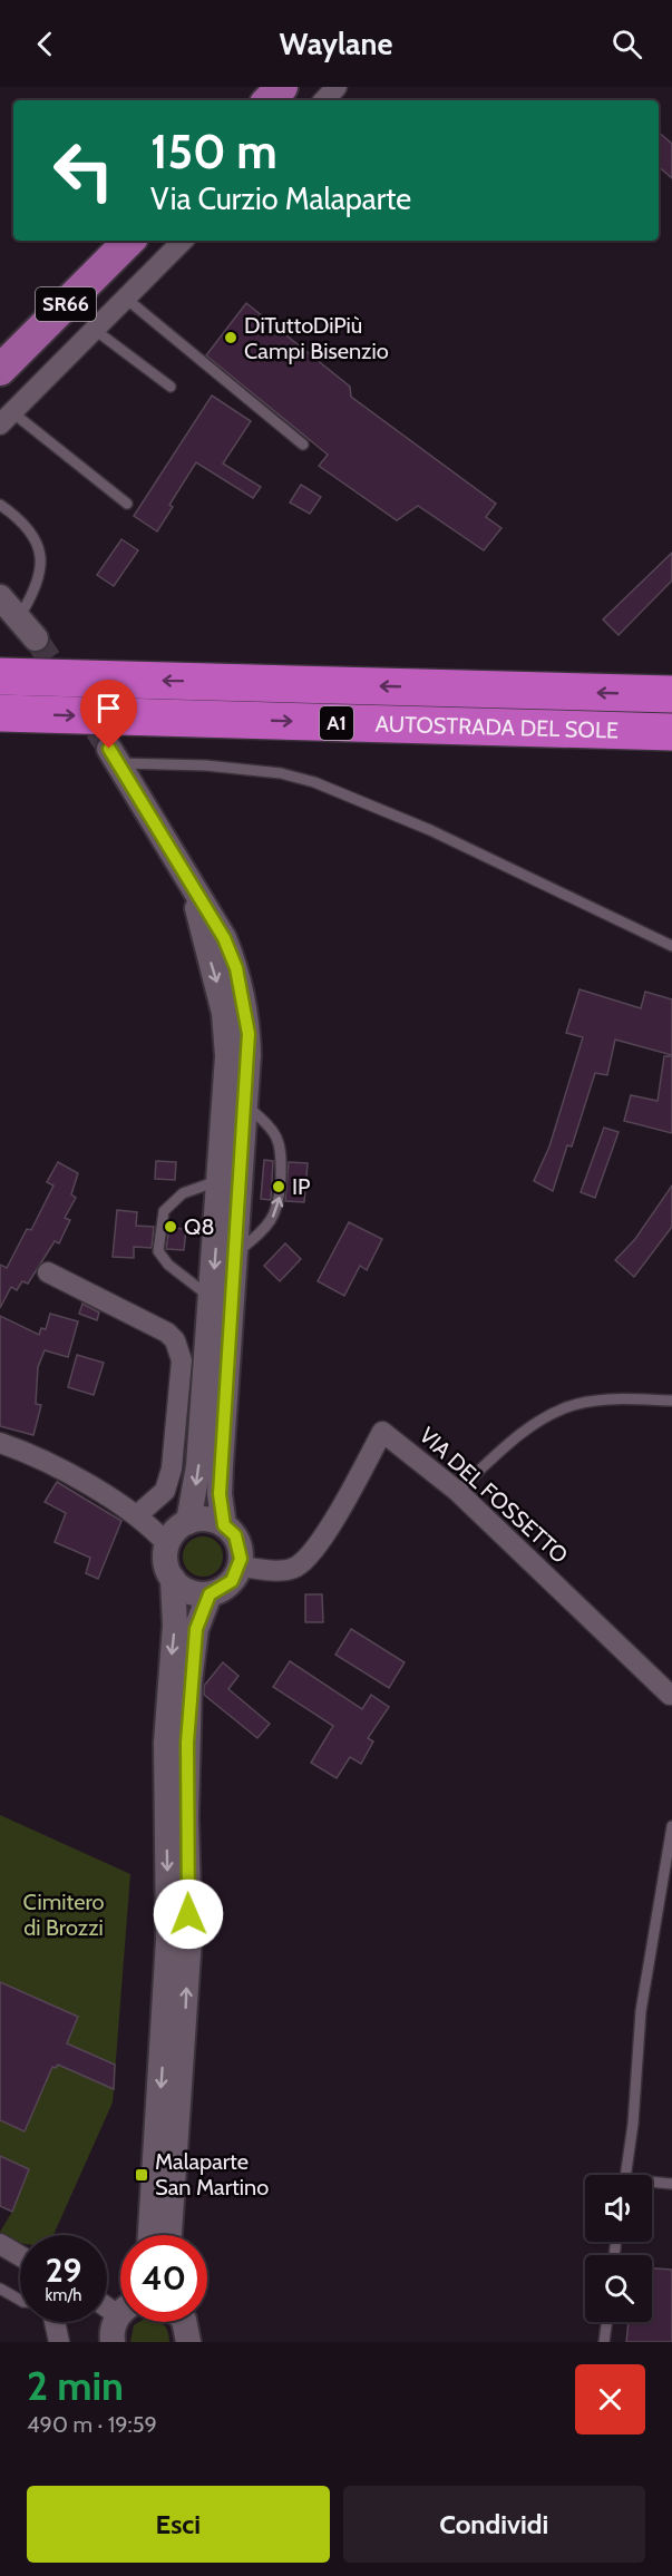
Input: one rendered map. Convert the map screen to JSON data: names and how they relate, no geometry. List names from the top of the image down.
{
  "streets": {
    "highway": ["A1", "AUTOSTRADA DEL SOLE"],
    "main road": ["SR66"],
    "street": ["VIA DEL FOSSETTO"]
  },
  "parks": ["Cimitero di Brozzi"],
  "places": {
    "other": ["DiTuttoDiPiù Campi Bisenzio", "IP", "Q8"],
    "transit": ["Malaparte San Martino"]
  },
  "page": {
    "header": "Waylane",
    "turn": ["150 m", "Via Curzio Malaparte"],
    "speed": "29 km/h",
    "limit": "40",
    "heading": ["2 min", "490 m · 19:59"],
    "buttons": ["Esci", "Condividi"]
  }
}
